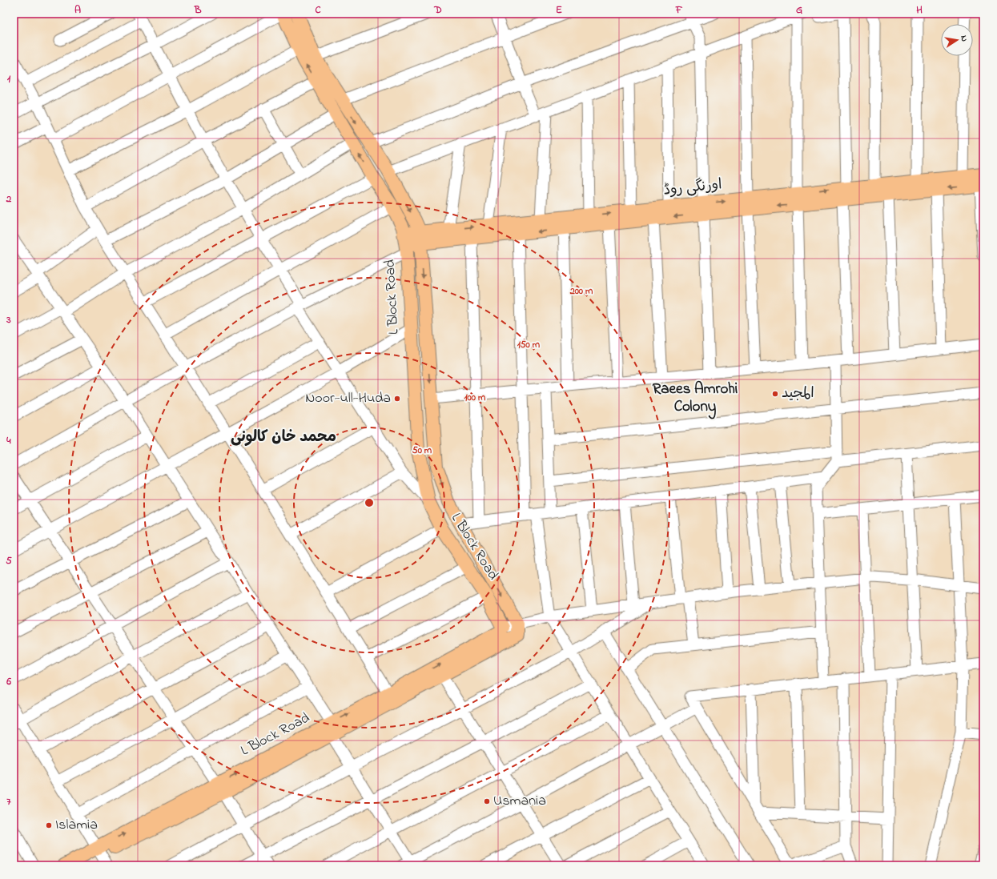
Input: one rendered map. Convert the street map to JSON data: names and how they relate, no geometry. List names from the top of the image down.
{
  "streets": {
    "main road": ["اورنگی روڈ", "L Block Road"]
  },
  "crossings": [
    ["اورنگی روڈ", "L Block Road"]
  ],
  "districts": ["Raees Amrohi Colony", "محمد خان کالونی"],
  "places": [
    "المجید",
    "Noor-ull-Huda",
    "Usmania",
    "Islamia"
  ],
  "north": "right",
  "grid": {
    "columns": [
      "A",
      "B",
      "C",
      "D",
      "E",
      "F",
      "G",
      "H"
    ],
    "rows": [
      "1",
      "2",
      "3",
      "4",
      "5",
      "6",
      "7"
    ]
  },
  "rings": [
    "200 m",
    "150 m",
    "100 m",
    "50 m"
  ]
}
